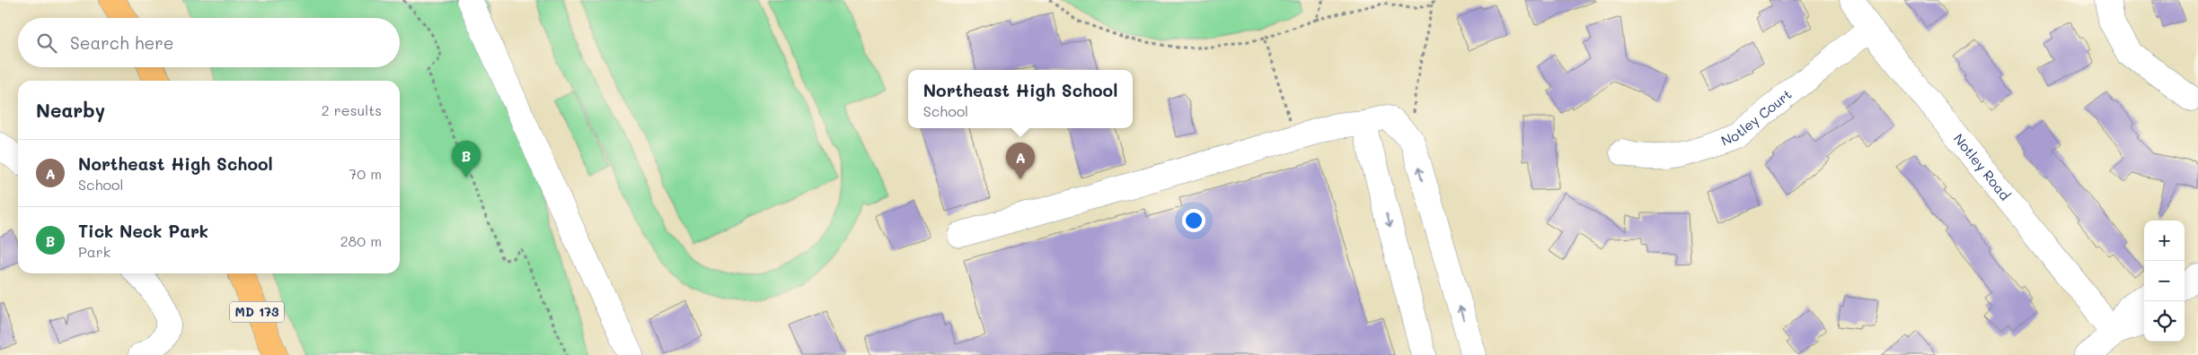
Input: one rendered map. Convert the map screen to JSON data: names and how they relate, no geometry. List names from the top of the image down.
{
  "streets": {
    "main road": ["MD 173"],
    "street": ["Notley Court", "Notley Road"]
  },
  "crossings": [
    ["Notley Court", "Notley Road"]
  ],
  "page": {
    "search": "Search here",
    "popup": ["Northeast High School", "School"],
    "heading": ["Nearby", "2 results"],
    "list": [
      {
        "mark": "A",
        "name": "Northeast High School",
        "note": "School",
        "value": "70 m"
      },
      {
        "mark": "B",
        "name": "Tick Neck Park",
        "note": "Park",
        "value": "280 m"
      }
    ],
    "pins": ["B", "A"],
    "map_buttons": ["+", "−"]
  }
}
